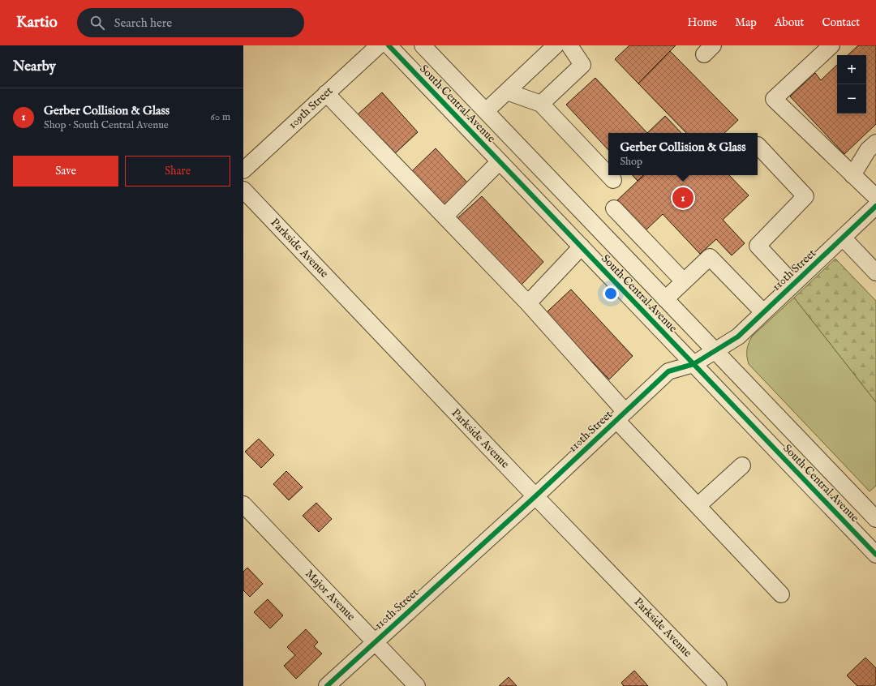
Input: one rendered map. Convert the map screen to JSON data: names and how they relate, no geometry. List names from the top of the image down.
{
  "streets": {
    "street": [
      "South Central Avenue",
      "109th Street",
      "Parkside Avenue",
      "110th Street",
      "Major Avenue"
    ]
  },
  "crossings": [
    ["South Central Avenue", "110th Street"],
    ["Parkside Avenue", "110th Street"],
    ["110th Street", "Major Avenue"]
  ],
  "page": {
    "header": "Kartio",
    "search": "Search here",
    "nav": [
      "Home",
      "Map",
      "About",
      "Contact"
    ],
    "heading": "Nearby",
    "map_buttons": ["+", "−"],
    "list": [
      {
        "mark": "1",
        "name": "Gerber Collision & Glass",
        "note": "Shop · South Central Avenue",
        "value": "60 m"
      }
    ],
    "popup": ["Gerber Collision & Glass", "Shop"],
    "buttons": ["Save", "Share"],
    "pins": "1"
  }
}
